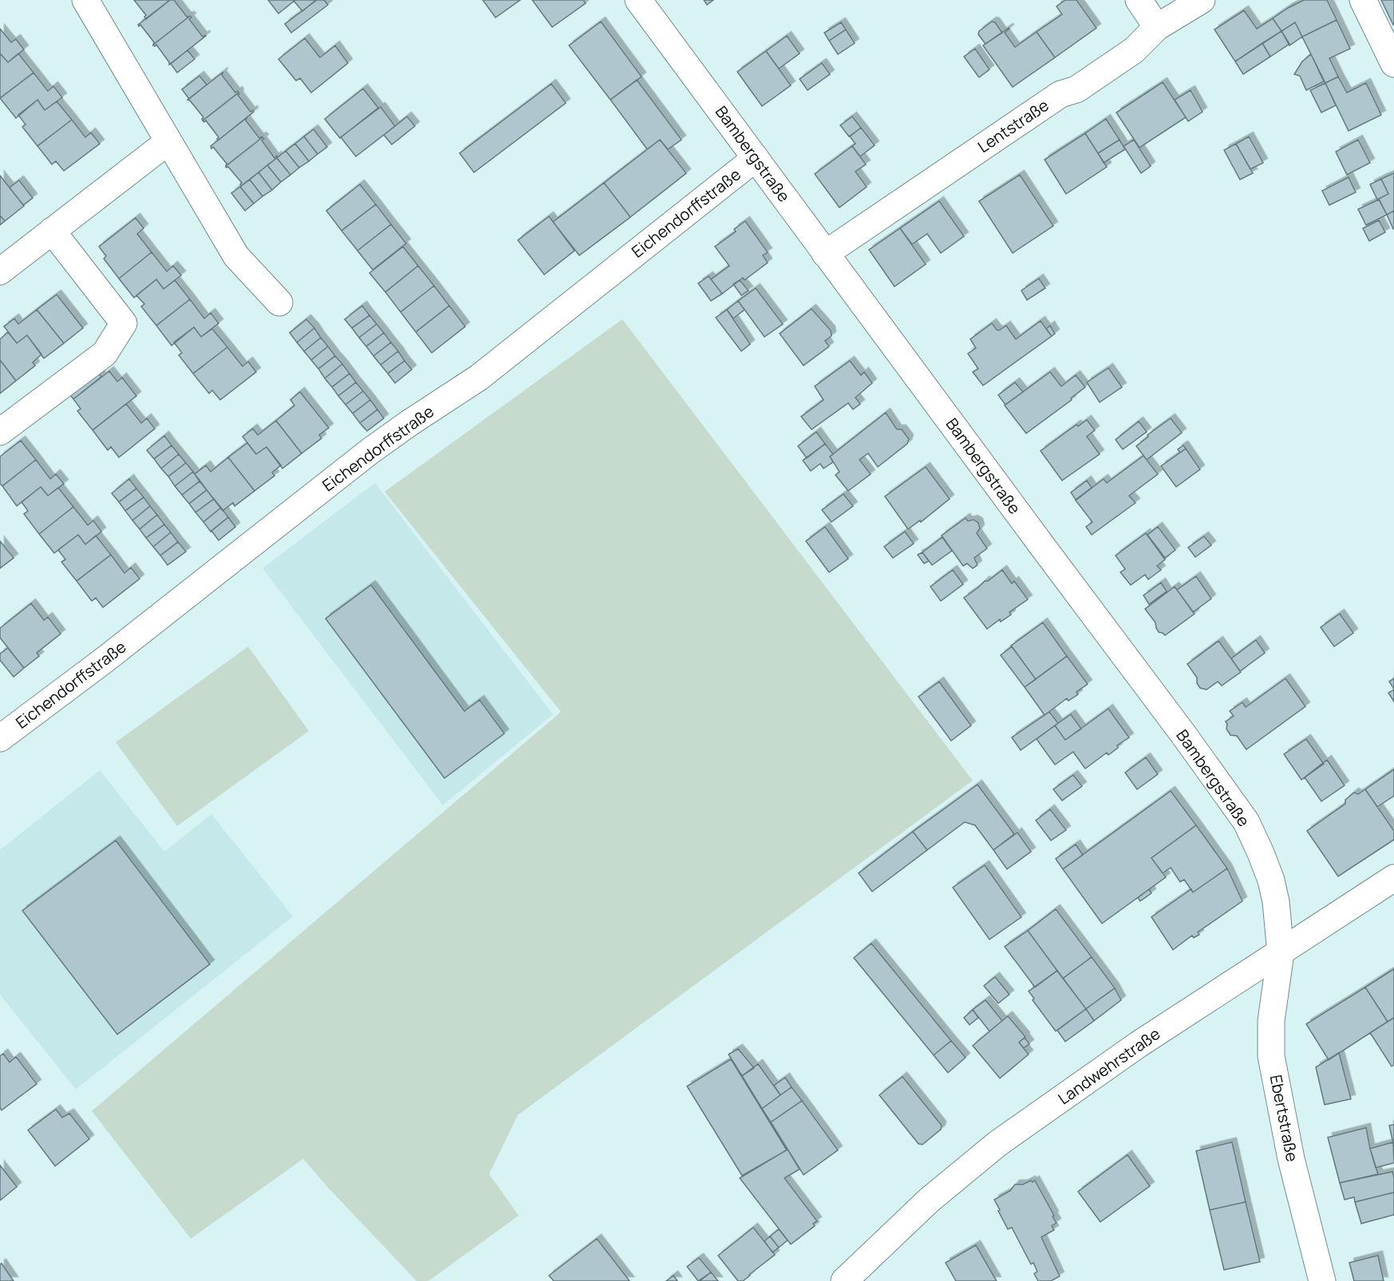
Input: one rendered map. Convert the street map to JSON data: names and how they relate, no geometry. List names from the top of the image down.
{
  "streets": {
    "street": [
      "Lentstraße",
      "Bambergstraße",
      "Eichendorffstraße",
      "Landwehrstraße",
      "Ebertstraße"
    ]
  },
  "crossings": [
    ["Lentstraße", "Bambergstraße"],
    ["Bambergstraße", "Eichendorffstraße"],
    ["Bambergstraße", "Landwehrstraße"],
    ["Bambergstraße", "Ebertstraße"],
    ["Landwehrstraße", "Ebertstraße"]
  ]
}
